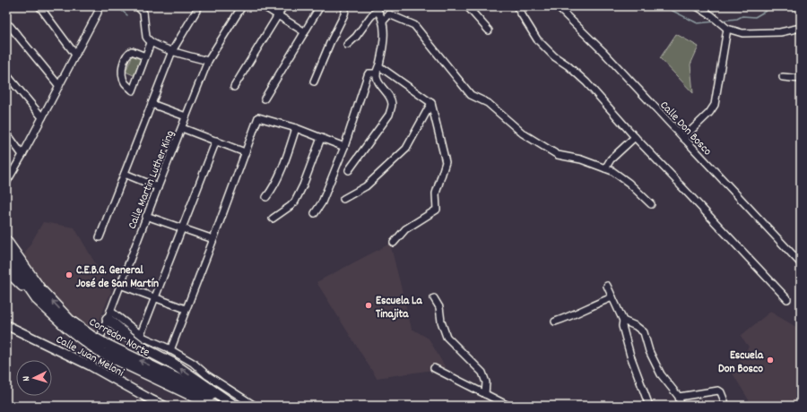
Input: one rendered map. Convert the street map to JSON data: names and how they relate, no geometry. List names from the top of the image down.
{
  "streets": {
    "highway": ["Corredor Norte"],
    "main road": ["Calle Juan Meloni"],
    "street": ["Calle Don Bosco", "Calle Martin Luther King"]
  },
  "crossings": [
    ["Calle Martin Luther King", "Calle Juan Meloni"]
  ],
  "places": ["C.E.B.G. General José de San Martín", "Escuela La Tinajita", "Escuela Don Bosco"],
  "north": "left"
}
